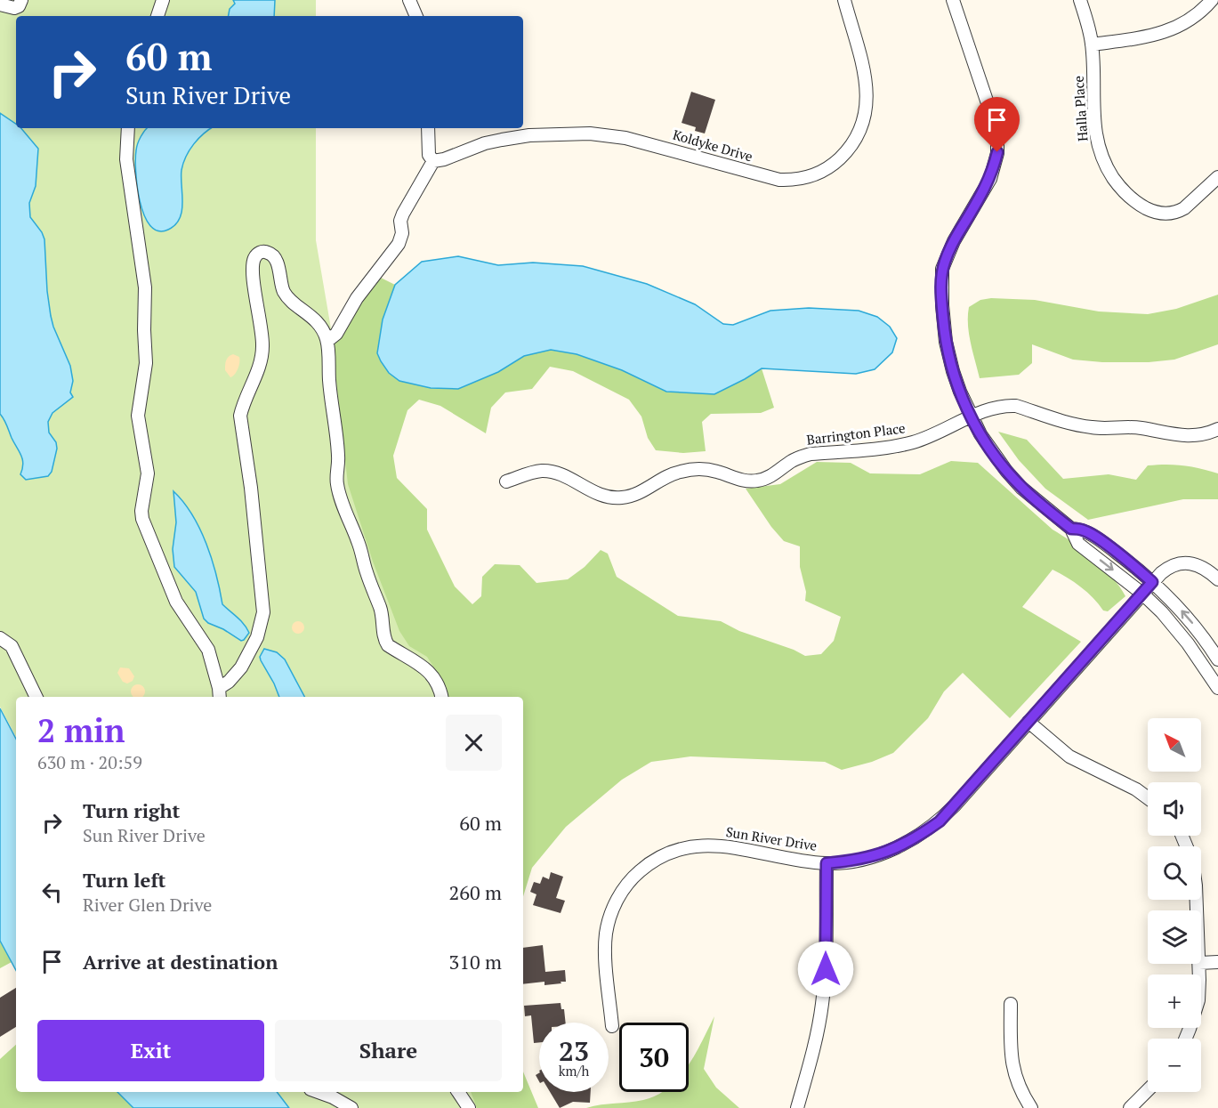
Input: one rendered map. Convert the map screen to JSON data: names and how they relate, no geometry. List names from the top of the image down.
{
  "streets": {
    "street": [
      "Halla Place",
      "Koldyke Drive",
      "Barrington Place",
      "Sun River Drive"
    ]
  },
  "north": "top left",
  "page": {
    "turn": ["60 m", "Sun River Drive"],
    "heading": ["2 min", "630 m · 20:59"],
    "map_buttons": ["+", "−"],
    "list": [
      {
        "name": "Turn right",
        "note": "Sun River Drive",
        "value": "60 m"
      },
      {
        "name": "Turn left",
        "note": "River Glen Drive",
        "value": "260 m"
      },
      {
        "name": "Arrive at destination",
        "value": "310 m"
      }
    ],
    "buttons": ["Exit", "Share"],
    "speed": "23 km/h",
    "limit": "30"
  }
}
